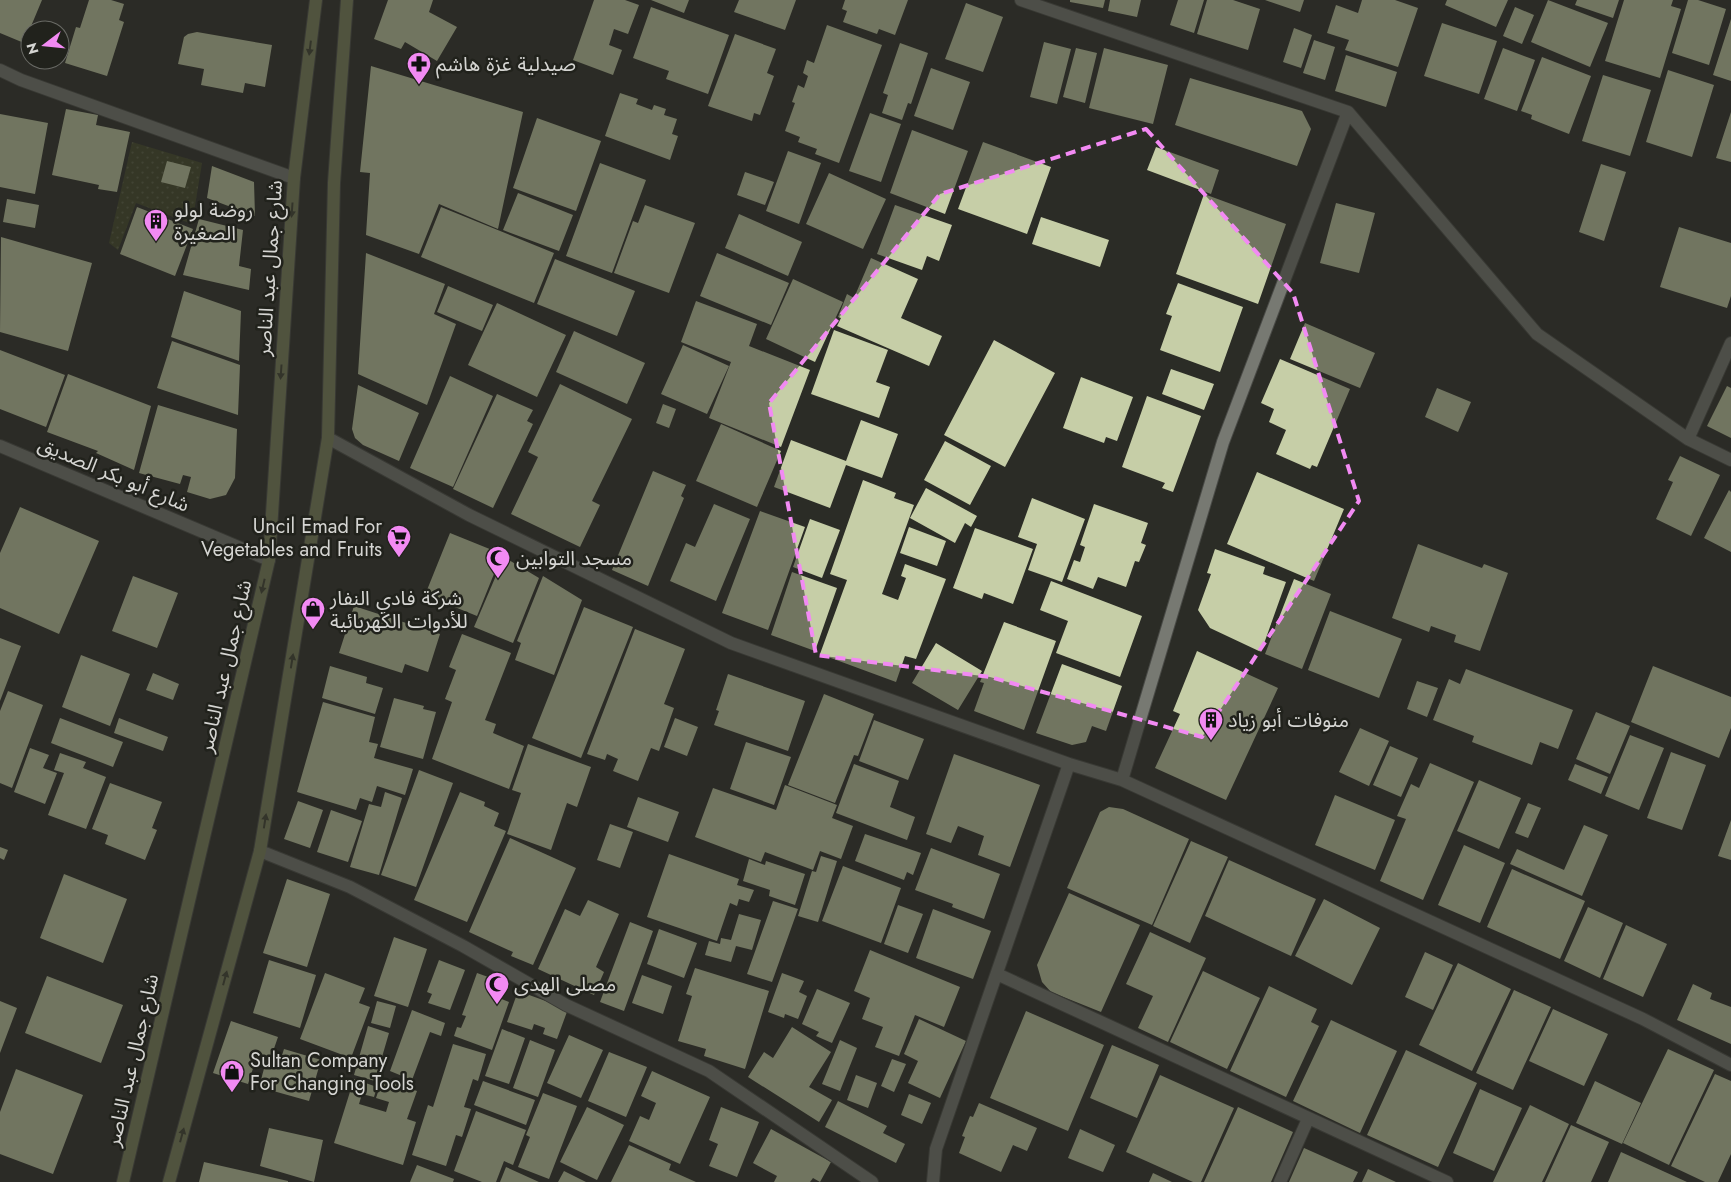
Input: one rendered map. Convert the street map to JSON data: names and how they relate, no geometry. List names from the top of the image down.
{
  "streets": {
    "main road": ["شارع جمال عبد الناصر"],
    "street": ["شارع أبو بكر الصديق"]
  },
  "crossings": [
    ["شارع جمال عبد الناصر", "شارع أبو بكر الصديق"]
  ],
  "places": {
    "pharmacy": ["صيدلية غزة هاشم"],
    "building": ["روضة لولو الصغيرة", "منوفات أبو زياد"],
    "supermarket": ["Uncil Emad For Vegetables and Fruits"],
    "mosque": ["مسجد التوابين", "مصلى الهدى"],
    "shop": ["شركة فادي النفار للأدوات الكهربائية", "Sultan Company For Changing Tools"]
  },
  "north": "left"
}
